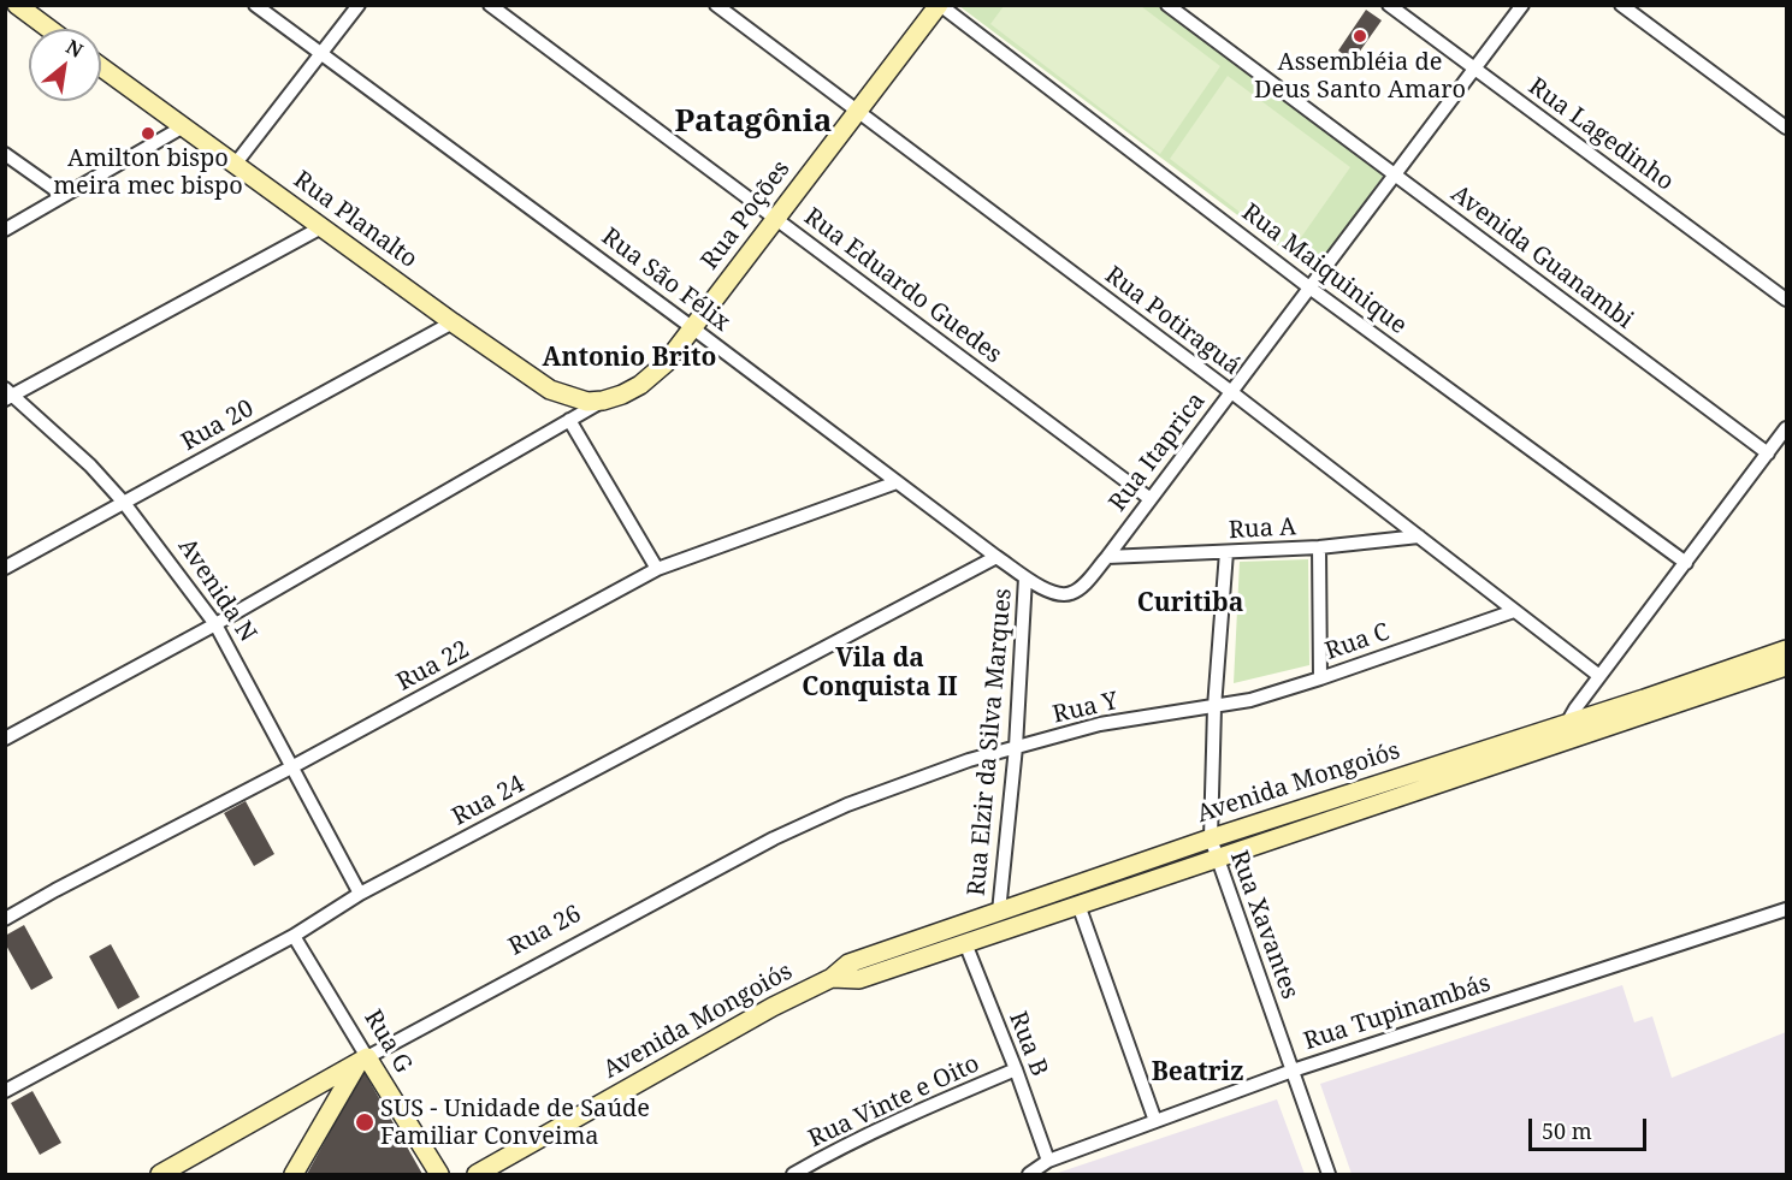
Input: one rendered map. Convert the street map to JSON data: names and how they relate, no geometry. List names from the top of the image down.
{
  "streets": {
    "street": [
      "Rua Lagedinho",
      "Rua Poções",
      "Rua Planalto",
      "Avenida Guanambi",
      "Rua Maiquinique",
      "Rua São Félix",
      "Rua Eduardo Guedes",
      "Rua Potiraguá",
      "Rua 20",
      "Rua Itaprica",
      "Rua A",
      "Avenida N",
      "Rua C",
      "Rua 22",
      "Rua Y",
      "Rua Elzir da Silva Marques",
      "Avenida Mongoiós",
      "Rua 24",
      "Rua Xavantes",
      "Rua 26",
      "Rua Tupinambás",
      "Rua G",
      "Rua B",
      "Rua Vinte e Oito"
    ]
  },
  "crossings": [
    ["Rua Poções", "Rua Planalto"],
    ["Rua Poções", "Rua Maiquinique"],
    ["Rua Poções", "Rua São Félix"],
    ["Rua Poções", "Rua Eduardo Guedes"],
    ["Rua Poções", "Rua Potiraguá"],
    ["Rua Planalto", "Rua 20"],
    ["Avenida Guanambi", "Rua Itaprica"],
    ["Rua Maiquinique", "Rua Itaprica"],
    ["Rua São Félix", "Rua Itaprica"],
    ["Rua São Félix", "Rua 22"],
    ["Rua São Félix", "Rua Elzir da Silva Marques"],
    ["Rua São Félix", "Rua 24"],
    ["Rua Eduardo Guedes", "Rua Itaprica"],
    ["Rua Potiraguá", "Rua Itaprica"],
    ["Rua Potiraguá", "Rua A"],
    ["Rua Potiraguá", "Rua C"],
    ["Rua 20", "Avenida N"],
    ["Rua Itaprica", "Rua A"],
    ["Rua A", "Rua Xavantes"],
    ["Avenida N", "Rua 22"],
    ["Avenida N", "Rua 24"],
    ["Rua C", "Rua Y"],
    ["Rua C", "Rua Xavantes"],
    ["Rua Y", "Rua Elzir da Silva Marques"],
    ["Rua Y", "Rua Xavantes"],
    ["Rua Y", "Rua 26"],
    ["Rua Elzir da Silva Marques", "Avenida Mongoiós"],
    ["Avenida Mongoiós", "Rua Xavantes"],
    ["Avenida Mongoiós", "Rua B"],
    ["Rua 24", "Rua G"],
    ["Rua Xavantes", "Rua Tupinambás"],
    ["Rua 26", "Rua G"],
    ["Rua Tupinambás", "Rua B"],
    ["Rua B", "Rua Vinte e Oito"]
  ],
  "districts": [
    "Patagônia",
    "Antonio Brito",
    "Curitiba",
    "Vila da Conquista II",
    "Beatriz"
  ],
  "places": ["Assembléia de Deus Santo Amaro", "Amilton bispo meira mec bispo", "SUS - Unidade de Saúde Familiar Conveima"],
  "scale_bar": "50 m",
  "north": "top right"
}
